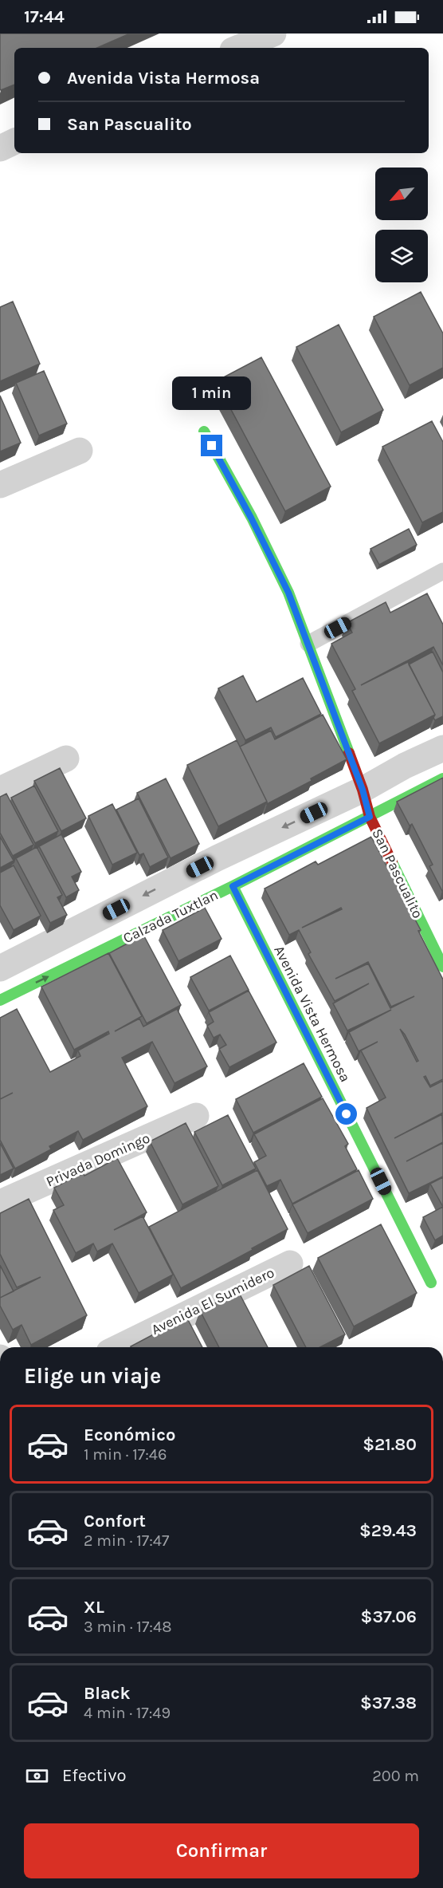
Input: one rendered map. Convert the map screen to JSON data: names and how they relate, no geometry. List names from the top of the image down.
{
  "streets": {
    "street": [
      "San Pascualito",
      "Calzada Tuxtlan",
      "Avenida Vista Hermosa",
      "Privada Domingo",
      "Avenida El Sumidero"
    ]
  },
  "crossings": [
    ["San Pascualito", "Calzada Tuxtlan"],
    ["Calzada Tuxtlan", "Avenida Vista Hermosa"]
  ],
  "north": "bottom left",
  "page": {
    "status": "17:44",
    "banner": ["Avenida Vista Hermosa", "San Pascualito"],
    "bubble": "1 min",
    "heading": "Elige un viaje",
    "list": [
      {
        "name": "Económico",
        "note": "1 min · 17:46",
        "value": "$21.80"
      },
      {
        "name": "Confort",
        "note": "2 min · 17:47",
        "value": "$29.43"
      },
      {
        "name": "XL",
        "note": "3 min · 17:48",
        "value": "$37.06"
      },
      {
        "name": "Black",
        "note": "4 min · 17:49",
        "value": "$37.38"
      }
    ],
    "pay": ["Efectivo", "200 m"],
    "buttons": "Confirmar"
  }
}
